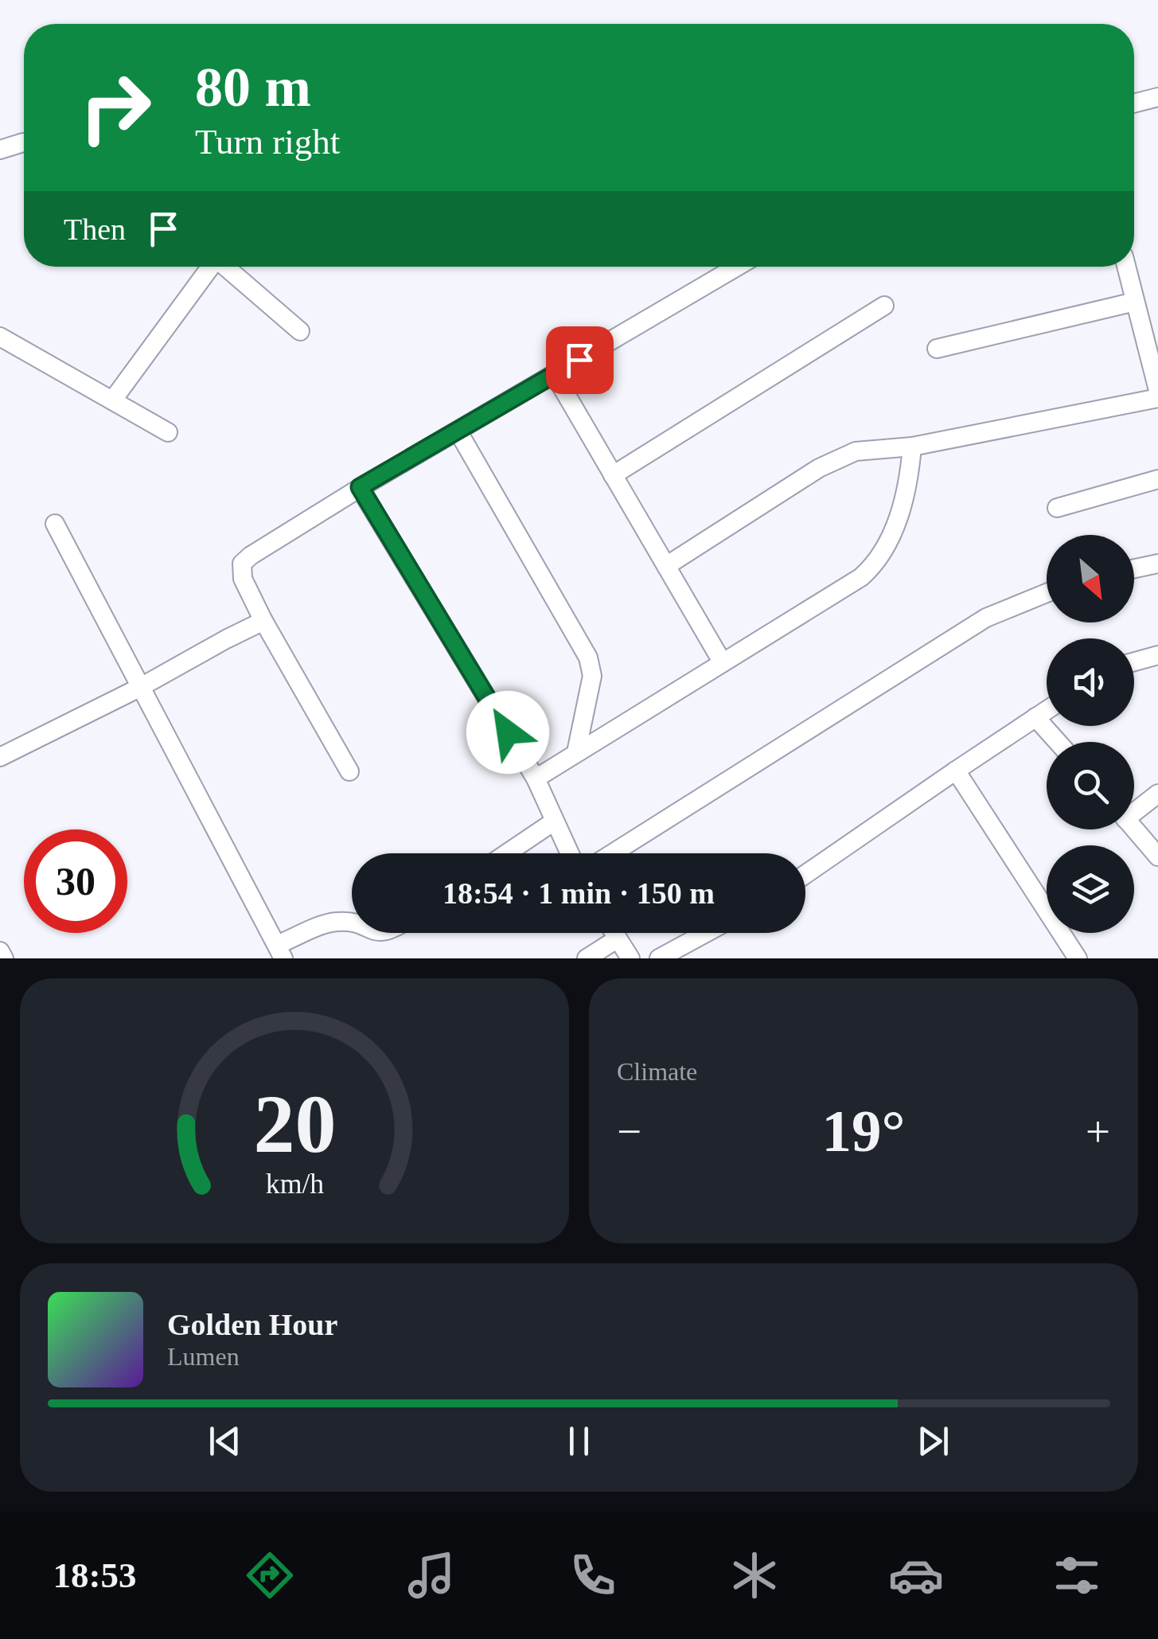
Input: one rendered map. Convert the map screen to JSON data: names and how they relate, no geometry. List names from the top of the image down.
{
  "north": "bottom right",
  "page": {
    "turn": ["80 m", "Turn right"],
    "then": "Then",
    "limit": "30",
    "trip": "18:54 · 1 min · 150 m",
    "tile": "Climate",
    "heat": ["−", "19°", "+"],
    "song": ["Golden Hour", "Lumen"],
    "tabs": "18:53",
    "gauge": ["20", "km/h"]
  }
}
